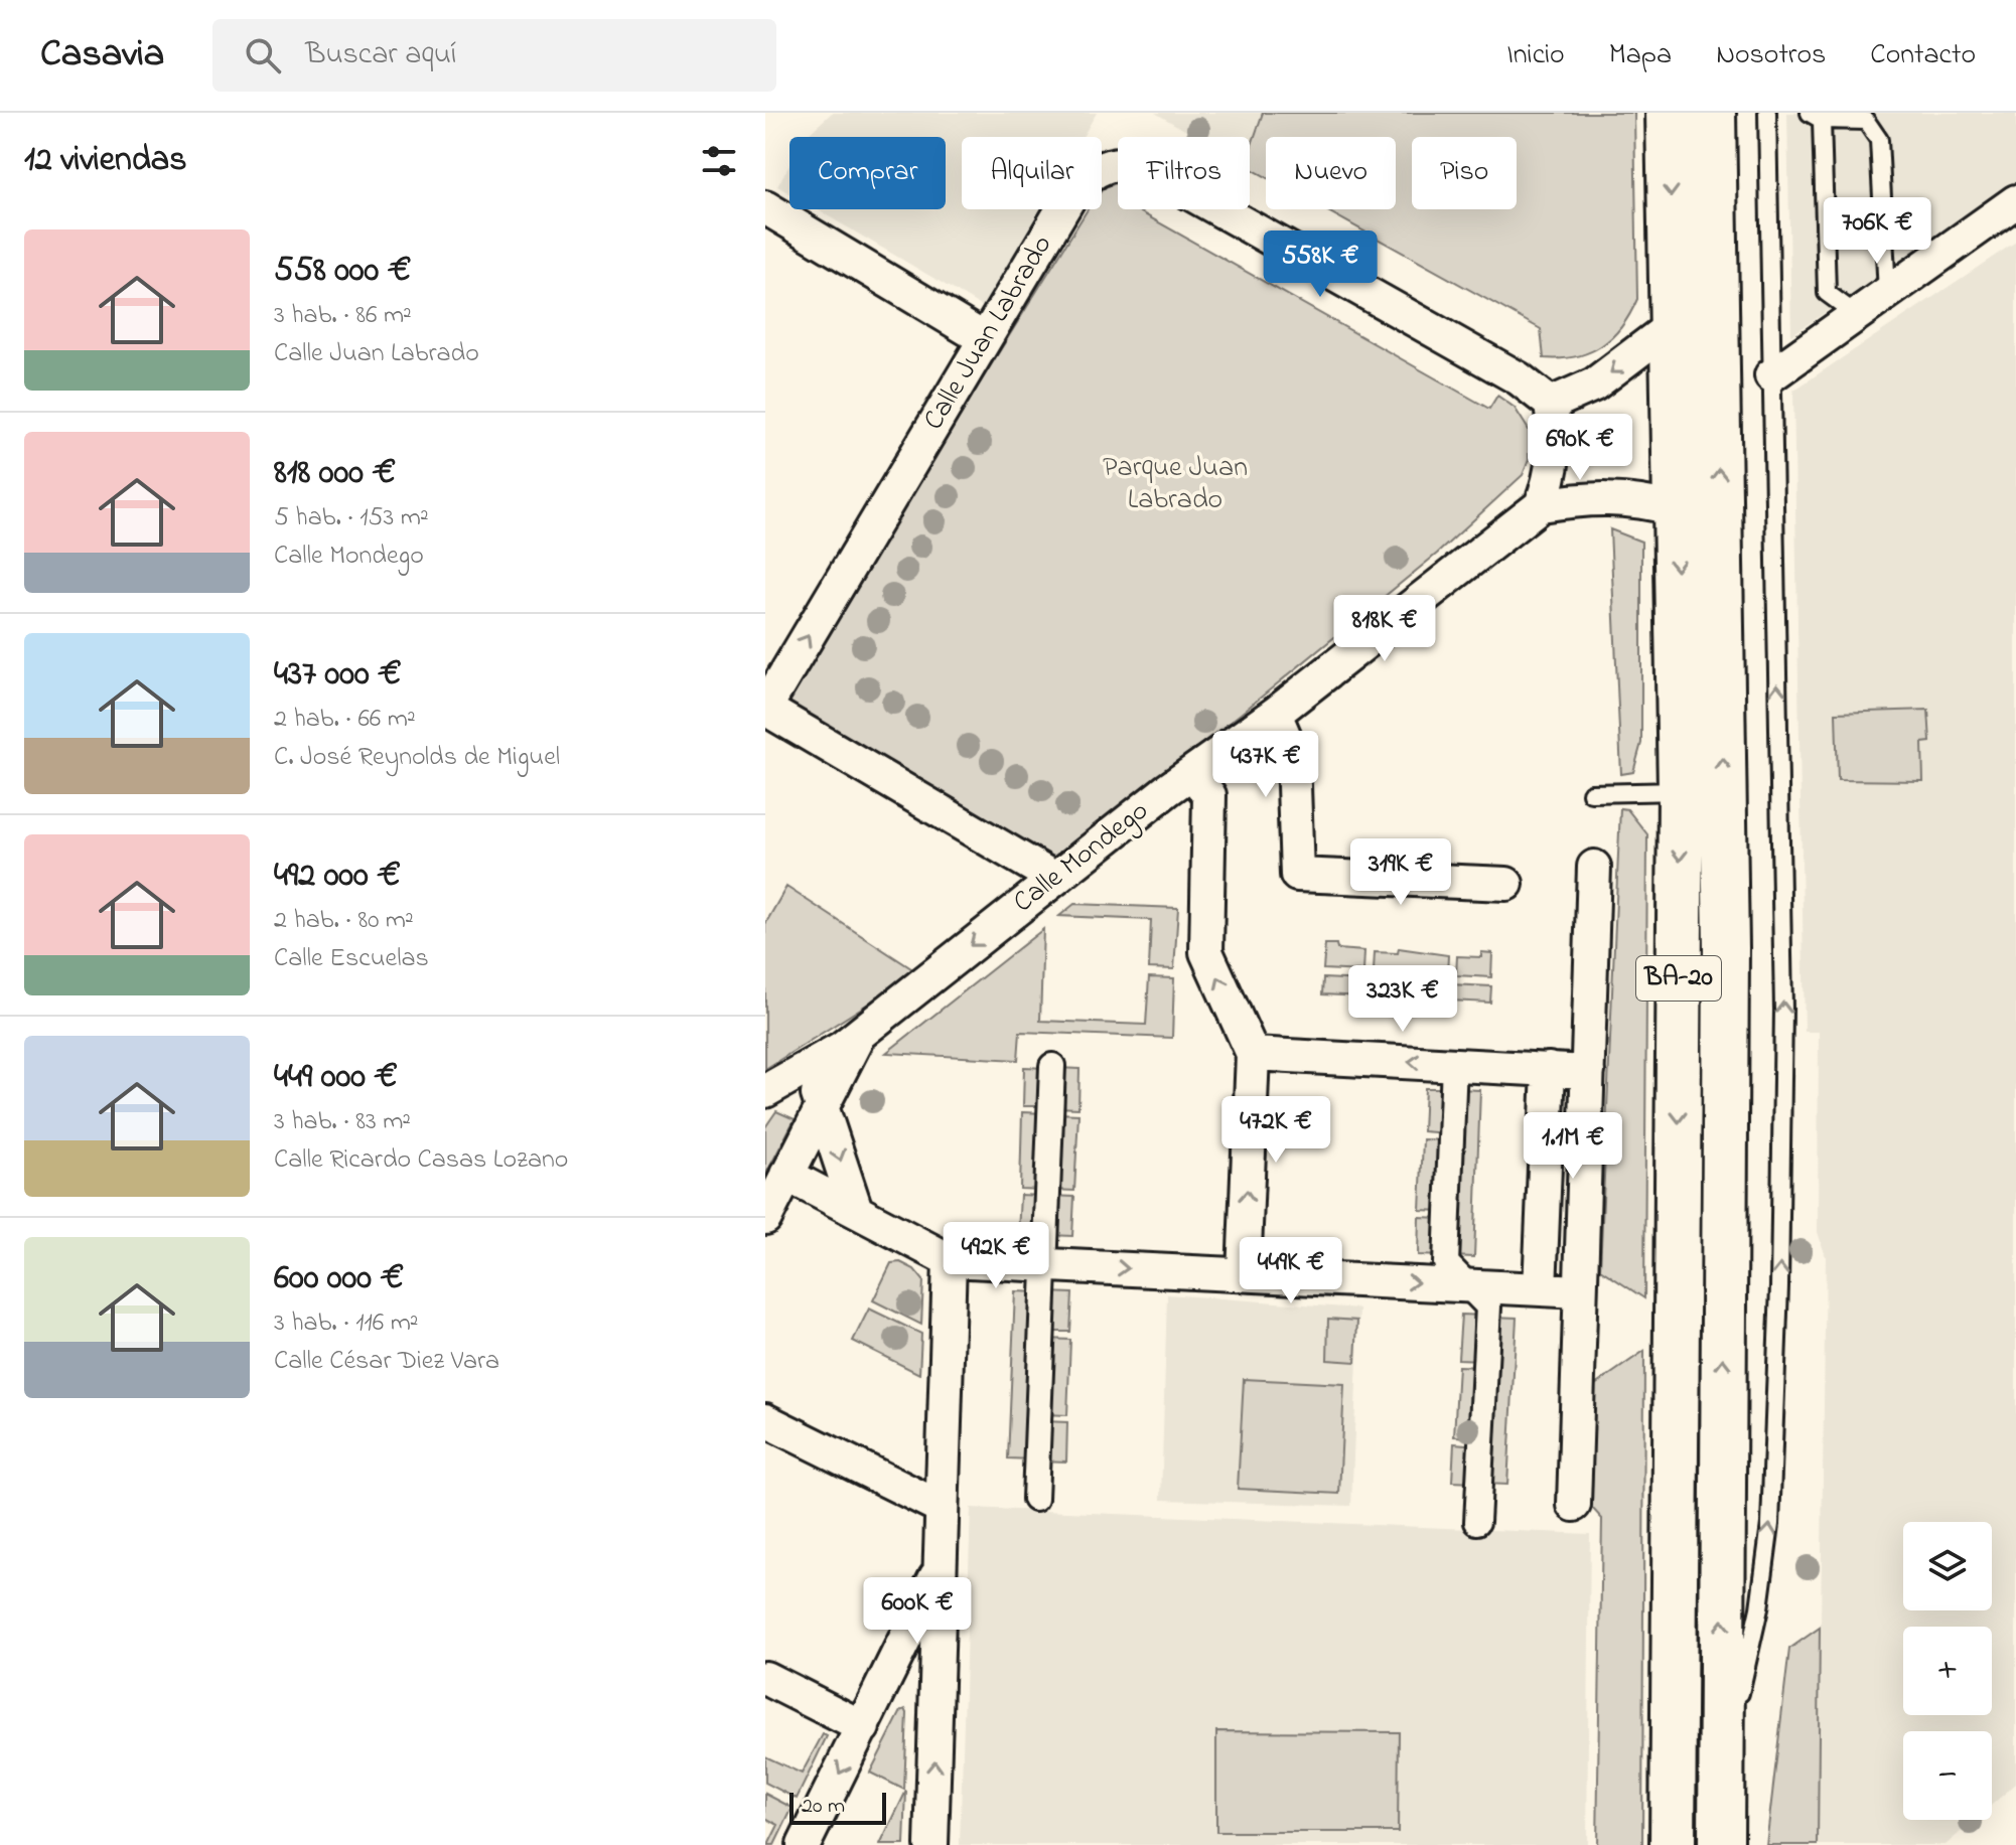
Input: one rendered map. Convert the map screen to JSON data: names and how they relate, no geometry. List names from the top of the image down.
{
  "streets": {
    "highway": ["BA-20"],
    "street": ["Calle Juan Labrado", "Calle Mondego"]
  },
  "crossings": [
    ["Calle Juan Labrado", "Calle Mondego"],
    ["Calle Mondego", "BA-20"]
  ],
  "parks": ["Parque Juan Labrado"],
  "scale_bar": "20 m",
  "page": {
    "header": "Casavia",
    "search": "Buscar aquí",
    "nav": [
      "Inicio",
      "Mapa",
      "Nosotros",
      "Contacto"
    ],
    "heading": "12 viviendas",
    "chip": [
      "Comprar",
      "Alquilar",
      "Filtros",
      "Nuevo",
      "Piso"
    ],
    "price": [
      "706K €",
      "558K €",
      "690K €",
      "818K €",
      "437K €",
      "319K €",
      "323K €",
      "472K €",
      "1.1M €",
      "492K €",
      "449K €",
      "600K €"
    ],
    "list": [
      {
        "name": "558 000 €",
        "note": "3 hab. · 86 m² · Calle Juan Labrado"
      },
      {
        "name": "818 000 €",
        "note": "5 hab. · 153 m² · Calle Mondego"
      },
      {
        "name": "437 000 €",
        "note": "2 hab. · 66 m² · C. José Reynolds de Miguel"
      },
      {
        "name": "492 000 €",
        "note": "2 hab. · 80 m² · Calle Escuelas"
      },
      {
        "name": "449 000 €",
        "note": "3 hab. · 83 m² · Calle Ricardo Casas Lozano"
      },
      {
        "name": "600 000 €",
        "note": "3 hab. · 116 m² · Calle César Diez Vara"
      }
    ],
    "map_buttons": ["+", "−"],
    "scale": "20 m"
  }
}
